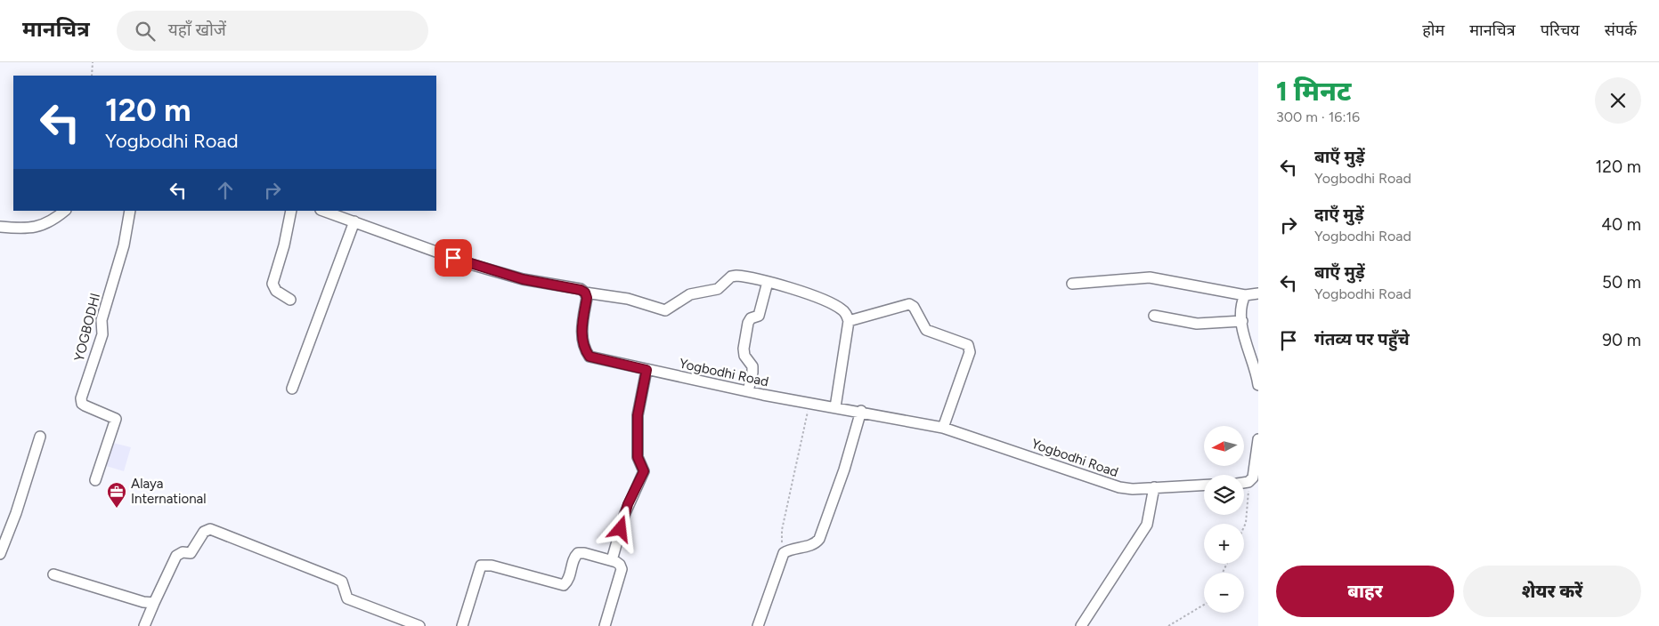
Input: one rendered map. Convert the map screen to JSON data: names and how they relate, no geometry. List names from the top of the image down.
{
  "streets": {
    "street": ["YOGBODHI", "Yogbodhi Road"]
  },
  "places": {
    "office": ["Alaya International"]
  },
  "north": "left",
  "page": {
    "header": "मानचित्र",
    "search": "यहाँ खोजें",
    "nav": [
      "होम",
      "मानचित्र",
      "परिचय",
      "संपर्क"
    ],
    "heading": ["1 मिनट", "300 m · 16:16"],
    "turn": ["120 m", "Yogbodhi Road"],
    "list": [
      {
        "name": "बाएँ मुड़ें",
        "note": "Yogbodhi Road",
        "value": "120 m"
      },
      {
        "name": "दाएँ मुड़ें",
        "note": "Yogbodhi Road",
        "value": "40 m"
      },
      {
        "name": "बाएँ मुड़ें",
        "note": "Yogbodhi Road",
        "value": "50 m"
      },
      {
        "name": "गंतव्य पर पहुँचे",
        "value": "90 m"
      }
    ],
    "map_buttons": ["+", "−"],
    "buttons": ["बाहर", "शेयर करें"]
  }
}
